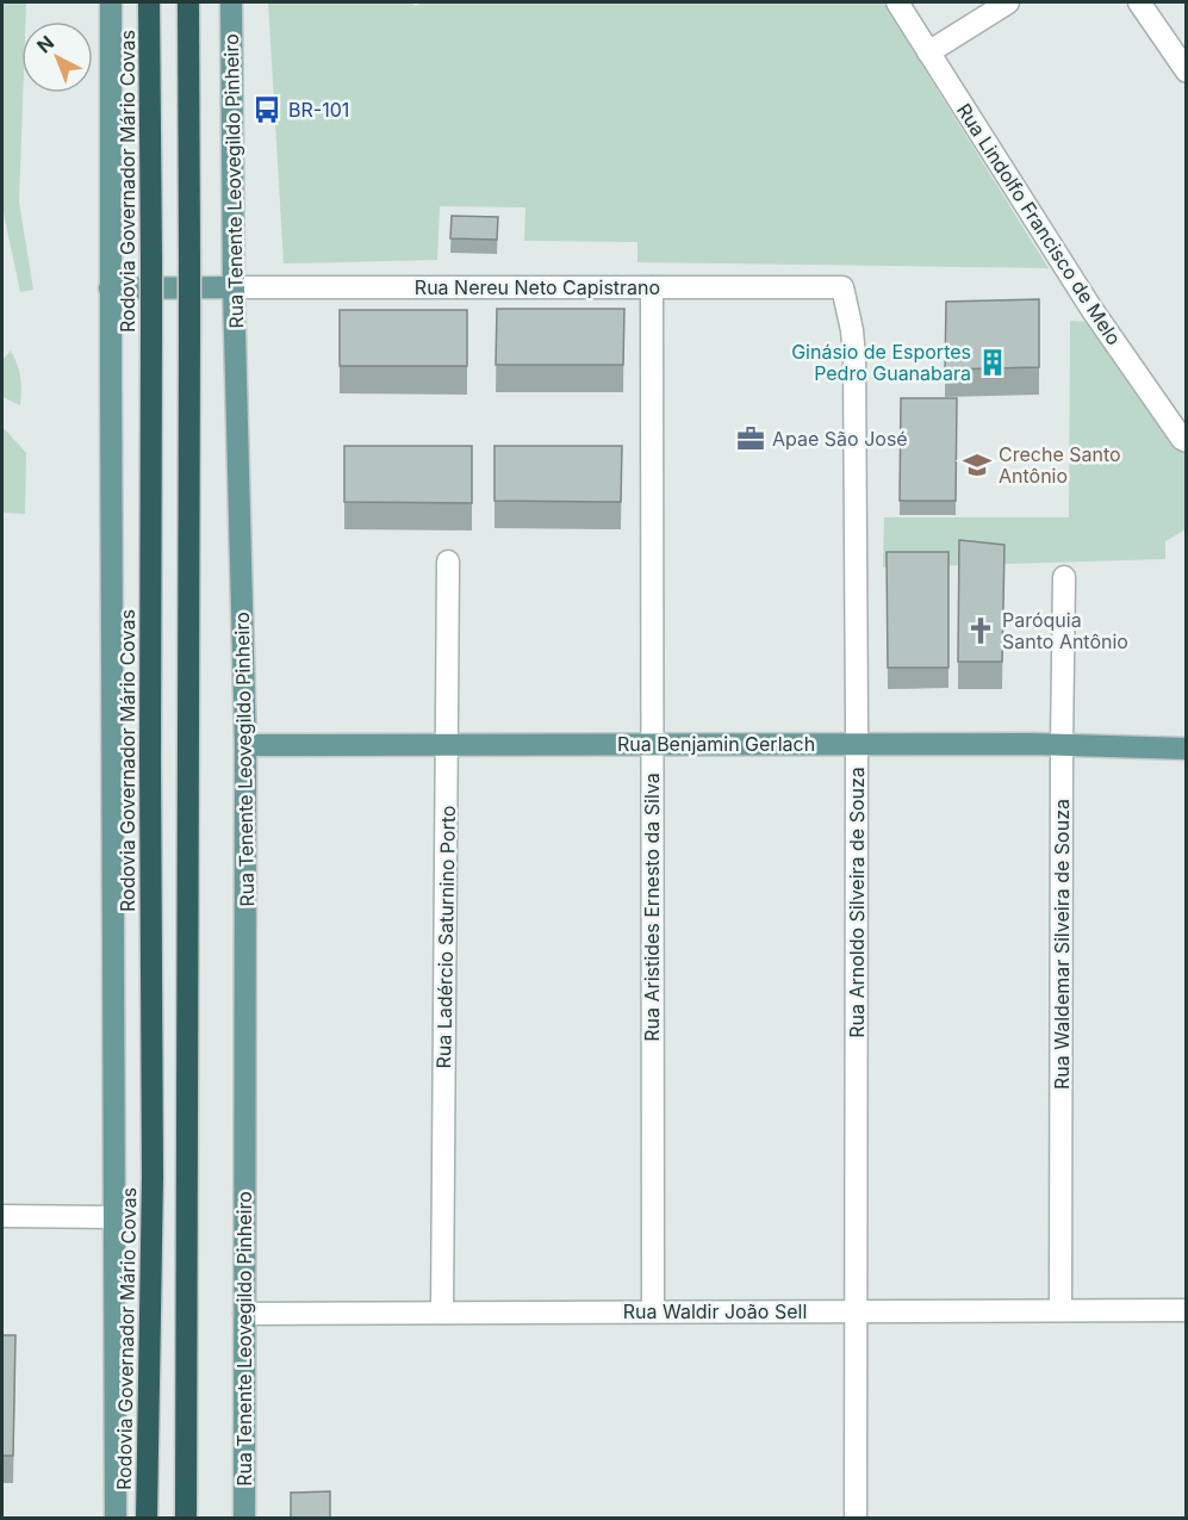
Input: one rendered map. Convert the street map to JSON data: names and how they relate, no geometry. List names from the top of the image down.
{
  "streets": {
    "highway": ["Rodovia Governador Mário Covas"],
    "main road": ["Rua Tenente Leovegildo Pinheiro", "Rua Benjamin Gerlach"],
    "street": [
      "Rua Lindolfo Francisco de Melo",
      "Rua Nereu Neto Capistrano",
      "Rua Arnoldo Silveira de Souza",
      "Rua Aristides Ernesto da Silva",
      "Rua Ladércio Saturnino Porto",
      "Rua Waldemar Silveira de Souza",
      "Rua Waldir João Sell"
    ]
  },
  "crossings": [
    ["Rua Tenente Leovegildo Pinheiro", "Rua Nereu Neto Capistrano"],
    ["Rua Tenente Leovegildo Pinheiro", "Rua Benjamin Gerlach"],
    ["Rua Tenente Leovegildo Pinheiro", "Rua Waldir João Sell"],
    ["Rua Nereu Neto Capistrano", "Rua Arnoldo Silveira de Souza"],
    ["Rua Nereu Neto Capistrano", "Rua Aristides Ernesto da Silva"],
    ["Rua Benjamin Gerlach", "Rua Arnoldo Silveira de Souza"],
    ["Rua Benjamin Gerlach", "Rua Aristides Ernesto da Silva"],
    ["Rua Benjamin Gerlach", "Rua Ladércio Saturnino Porto"],
    ["Rua Benjamin Gerlach", "Rua Waldemar Silveira de Souza"],
    ["Rua Arnoldo Silveira de Souza", "Rua Waldir João Sell"],
    ["Rua Aristides Ernesto da Silva", "Rua Waldir João Sell"],
    ["Rua Ladércio Saturnino Porto", "Rua Waldir João Sell"],
    ["Rua Waldemar Silveira de Souza", "Rua Waldir João Sell"]
  ],
  "places": {
    "bus stop": ["BR-101"],
    "building": ["Ginásio de Esportes Pedro Guanabara"],
    "office": ["Apae São José"],
    "school or university": ["Creche Santo Antônio"],
    "church": ["Paróquia Santo Antônio"]
  },
  "north": "top left"
}
